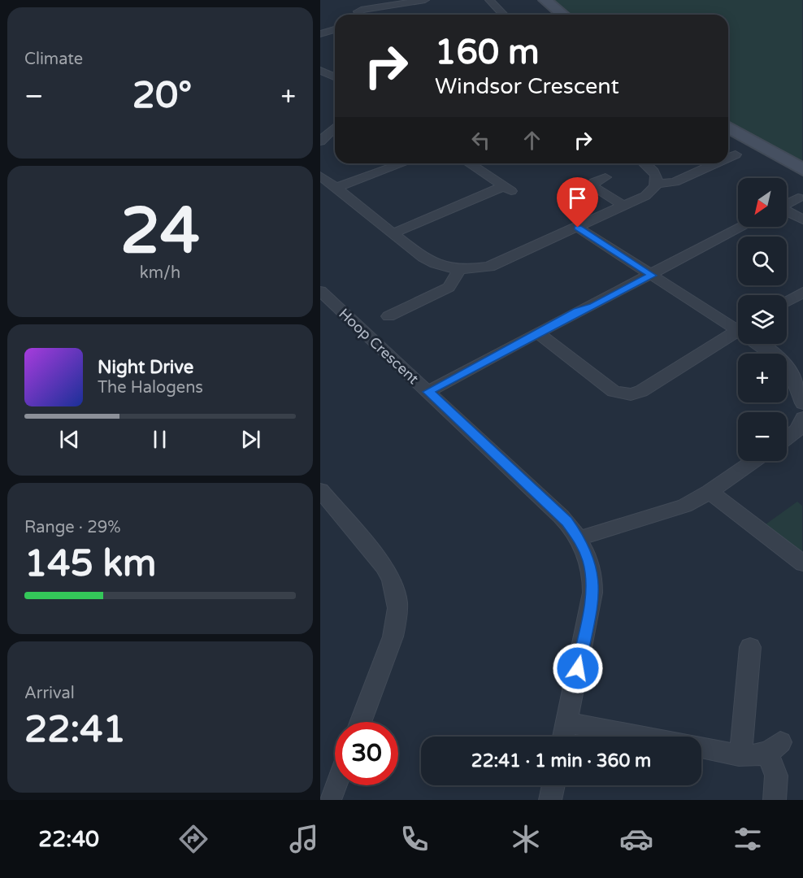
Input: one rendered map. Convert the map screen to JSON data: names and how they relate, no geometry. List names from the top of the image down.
{
  "streets": {
    "street": ["Hoop Crescent"]
  },
  "north": "bottom left",
  "page": {
    "tile": [
      "Climate",
      ["24", "km/h"],
      ["Range · 29%", "145 km"],
      ["Arrival", "22:41"]
    ],
    "turn": ["160 m", "Windsor Crescent"],
    "heat": ["−", "20°", "+"],
    "map_buttons": ["+", "−"],
    "song": ["Night Drive", "The Halogens"],
    "limit": "30",
    "trip": "22:41 · 1 min · 360 m",
    "tabs": "22:40"
  }
}
